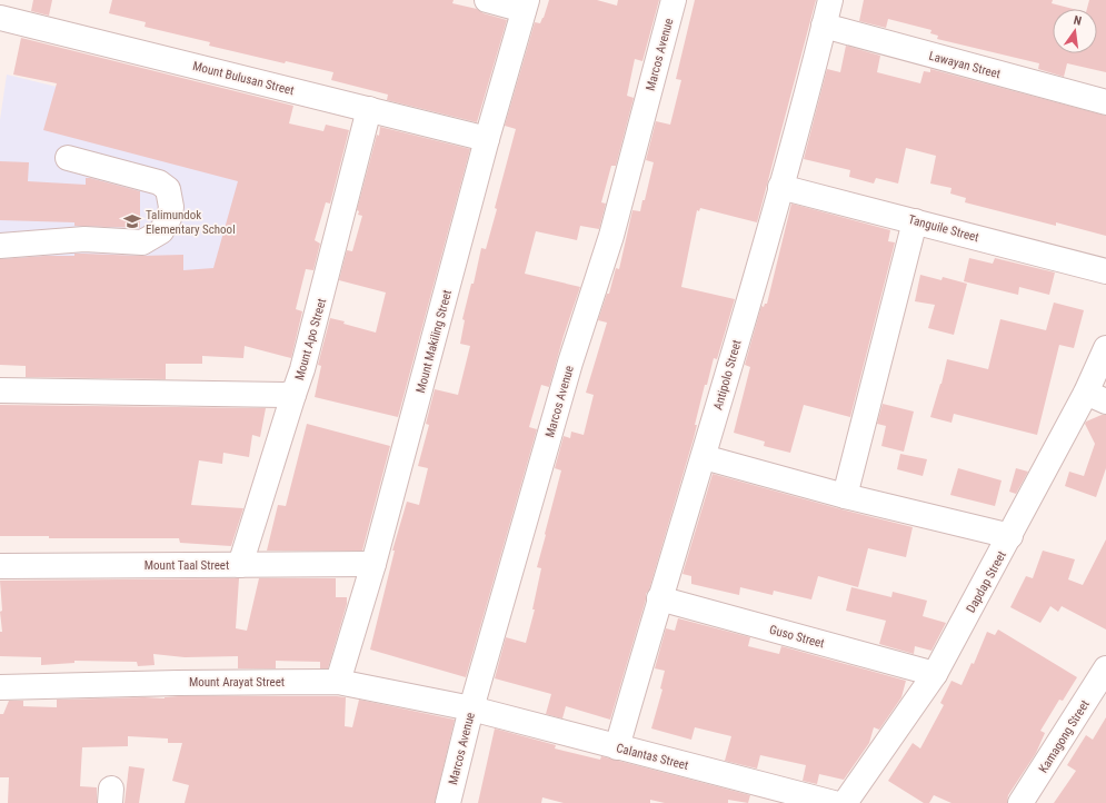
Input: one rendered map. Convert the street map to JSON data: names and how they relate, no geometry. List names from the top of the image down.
{
  "streets": {
    "street": [
      "Marcos Avenue",
      "Lawayan Street",
      "Mount Bulusan Street",
      "Tanguile Street",
      "Mount Apo Street",
      "Mount Makiling Street",
      "Antipolo Street",
      "Mount Taal Street",
      "Dapdap Street",
      "Guso Street",
      "Mount Arayat Street",
      "Kamagong Street",
      "Calantas Street"
    ]
  },
  "crossings": [
    ["Marcos Avenue", "Mount Arayat Street"],
    ["Marcos Avenue", "Calantas Street"],
    ["Lawayan Street", "Antipolo Street"],
    ["Mount Bulusan Street", "Mount Apo Street"],
    ["Mount Bulusan Street", "Mount Makiling Street"],
    ["Tanguile Street", "Antipolo Street"],
    ["Mount Apo Street", "Mount Taal Street"],
    ["Mount Makiling Street", "Mount Taal Street"],
    ["Mount Makiling Street", "Mount Arayat Street"],
    ["Antipolo Street", "Guso Street"],
    ["Antipolo Street", "Calantas Street"],
    ["Dapdap Street", "Guso Street"],
    ["Mount Arayat Street", "Calantas Street"]
  ],
  "places": {
    "school or university": ["Talimundok Elementary School"]
  },
  "north": "top"
}
